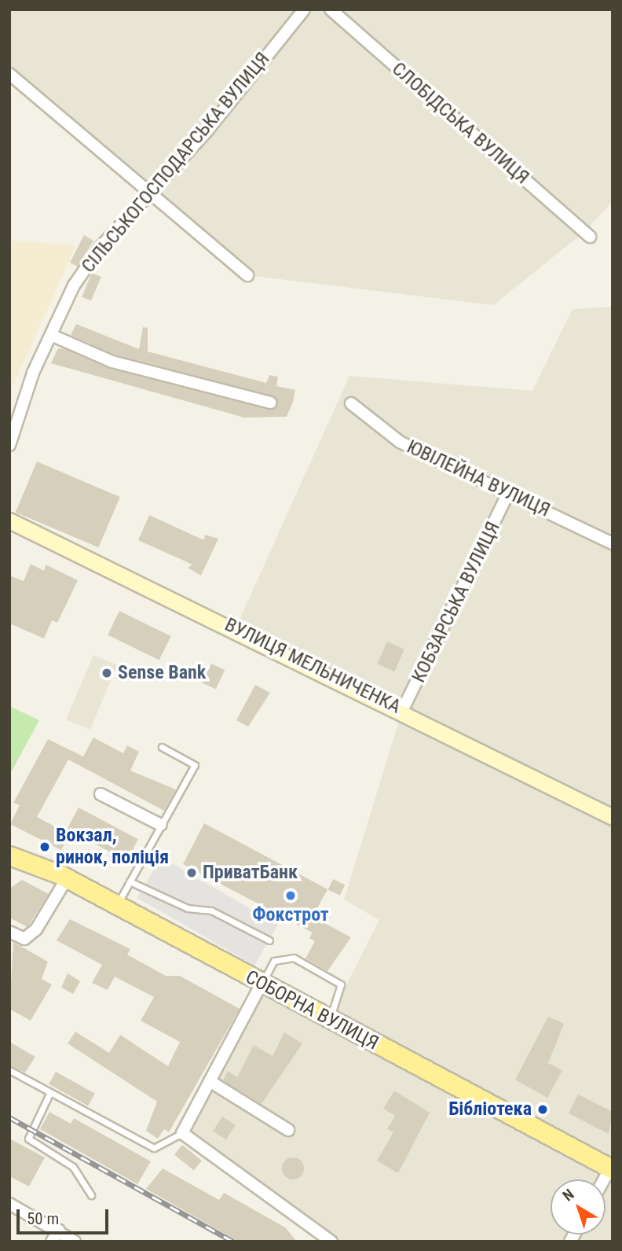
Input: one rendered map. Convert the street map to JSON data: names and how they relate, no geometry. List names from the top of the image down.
{
  "streets": {
    "main road": ["СОБОРНА ВУЛИЦЯ"],
    "street": [
      "СЛОБІДСЬКА ВУЛИЦЯ",
      "СІЛЬСЬКОГОСПОДАРСЬКА ВУЛИЦЯ",
      "ЮВІЛЕЙНА ВУЛИЦЯ",
      "КОБЗАРСЬКА ВУЛИЦЯ",
      "ВУЛИЦЯ МЕЛЬНИЧЕНКА"
    ]
  },
  "crossings": [
    ["ЮВІЛЕЙНА ВУЛИЦЯ", "КОБЗАРСЬКА ВУЛИЦЯ"],
    ["КОБЗАРСЬКА ВУЛИЦЯ", "ВУЛИЦЯ МЕЛЬНИЧЕНКА"]
  ],
  "places": [
    "Sense Bank",
    "Вокзал, ринок, поліція",
    "ПриватБанк",
    "Фокстрот",
    "Бібліотека"
  ],
  "scale_bar": "50 m",
  "north": "top left"
}
